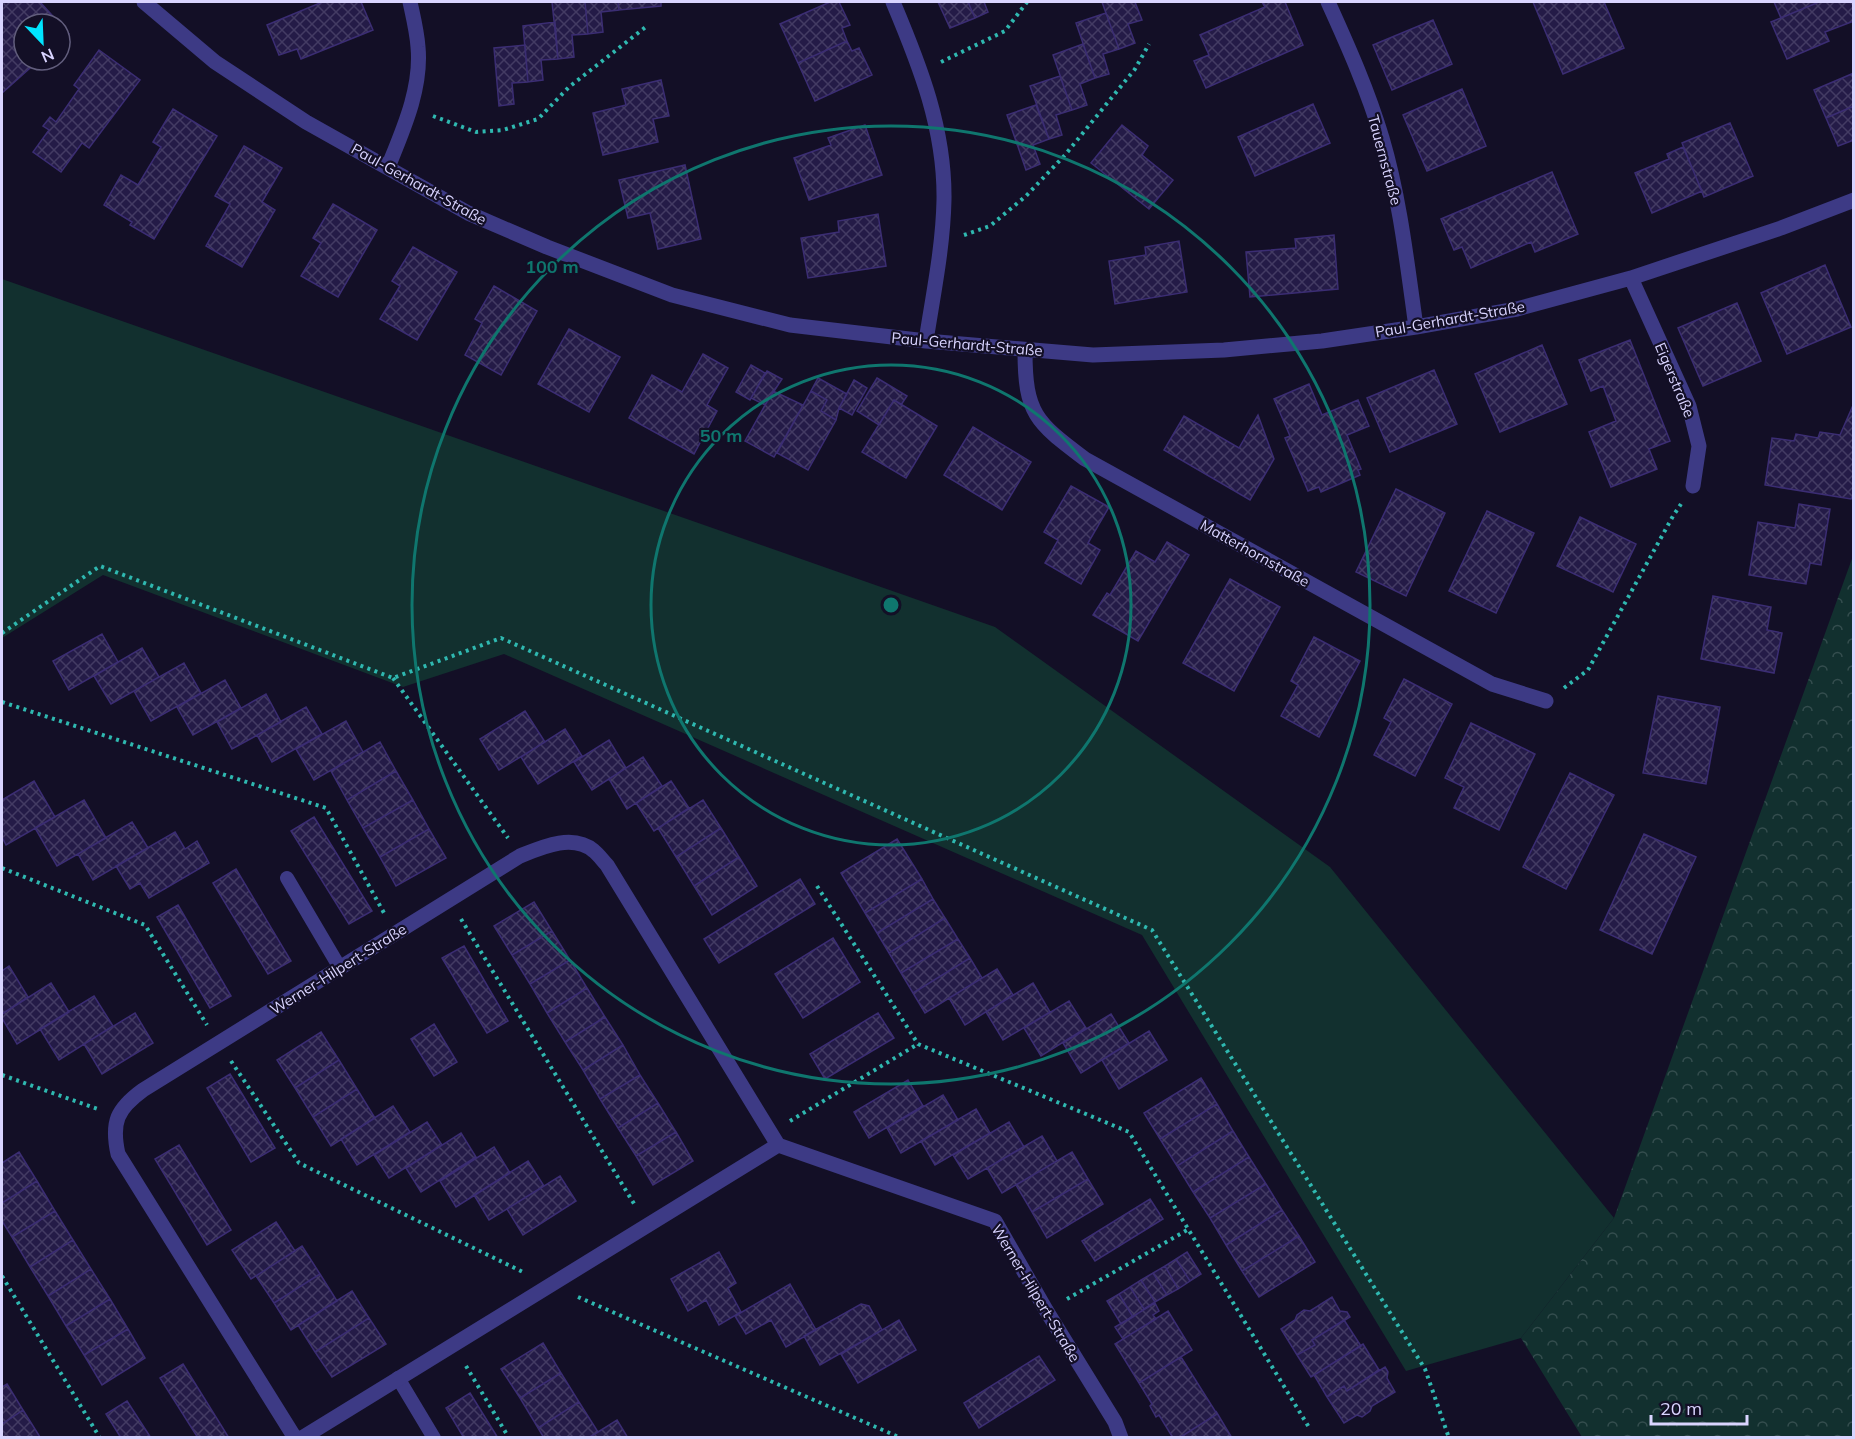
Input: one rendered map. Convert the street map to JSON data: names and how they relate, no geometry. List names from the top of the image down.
{
  "streets": {
    "street": [
      "Tauernstraße",
      "Paul-Gerhardt-Straße",
      "Eigerstraße",
      "Matterhornstraße",
      "Werner-Hilpert-Straße"
    ]
  },
  "crossings": [
    ["Tauernstraße", "Paul-Gerhardt-Straße"],
    ["Paul-Gerhardt-Straße", "Eigerstraße"],
    ["Paul-Gerhardt-Straße", "Matterhornstraße"]
  ],
  "scale_bar": "20 m",
  "north": "bottom right",
  "rings": ["100 m", "50 m"]
}
